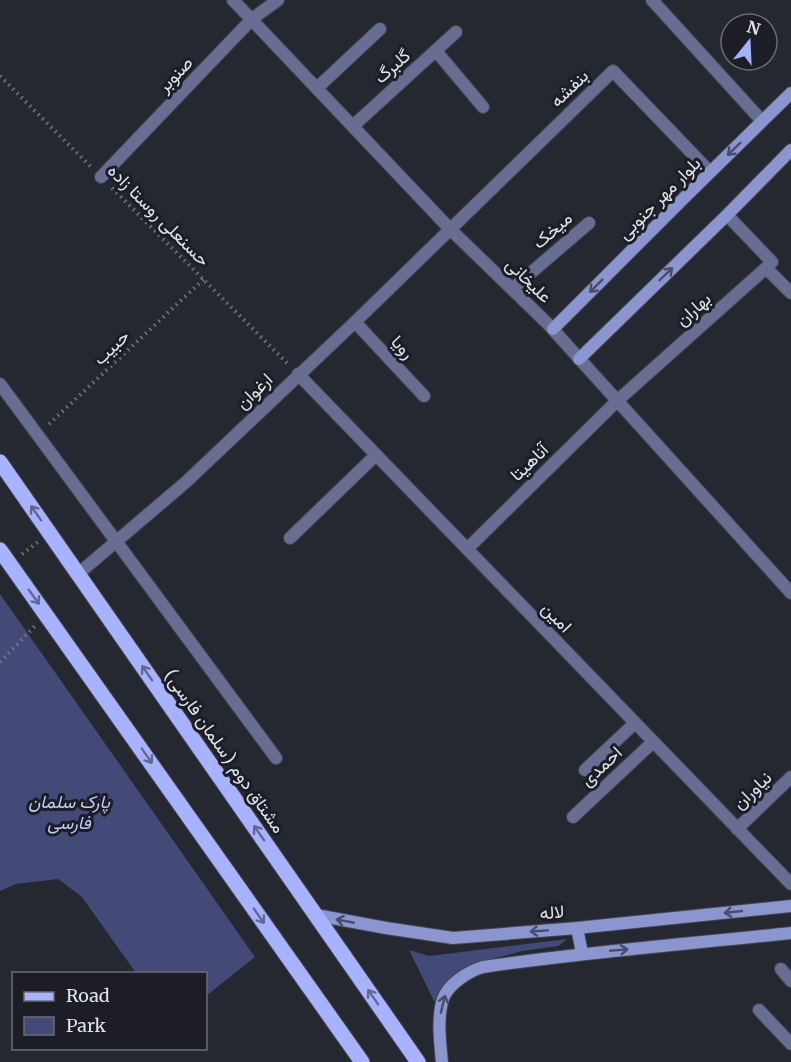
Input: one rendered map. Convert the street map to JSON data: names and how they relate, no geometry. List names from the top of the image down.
{
  "streets": {
    "main road": ["بلوار مهر جنوبی", "مشتاق دوم (سلمان فارسی)", "لاله"],
    "street": [
      "گلبرگ",
      "صنوبر",
      "بنفشه",
      "میخک",
      "علیخانی",
      "بهاران",
      "رویا",
      "ارغوان",
      "آناهیتا",
      "امین",
      "احمدی",
      "نیاوران"
    ],
    "path": ["حسنعلی روستا زاده", "حبیب"]
  },
  "crossings": [
    ["گلبرگ", "علیخانی"],
    ["صنوبر", "حسنعلی روستا زاده"],
    ["صنوبر", "علیخانی"],
    ["بنفشه", "بلوار مهر جنوبی"],
    ["بنفشه", "علیخانی"],
    ["بنفشه", "ارغوان"],
    ["بلوار مهر جنوبی", "علیخانی"],
    ["حسنعلی روستا زاده", "حبیب"],
    ["حسنعلی روستا زاده", "ارغوان"],
    ["حسنعلی روستا زاده", "امین"],
    ["میخک", "علیخانی"],
    ["علیخانی", "بهاران"],
    ["علیخانی", "ارغوان"],
    ["علیخانی", "آناهیتا"],
    ["بهاران", "آناهیتا"],
    ["رویا", "ارغوان"],
    ["ارغوان", "امین"],
    ["ارغوان", "مشتاق دوم (سلمان فارسی)"],
    ["آناهیتا", "امین"],
    ["امین", "احمدی"],
    ["امین", "نیاوران"],
    ["مشتاق دوم (سلمان فارسی)", "لاله"]
  ],
  "parks": ["پارک سلمان فارسی"],
  "legend": ["Road", "Park"],
  "north": "top"
}
